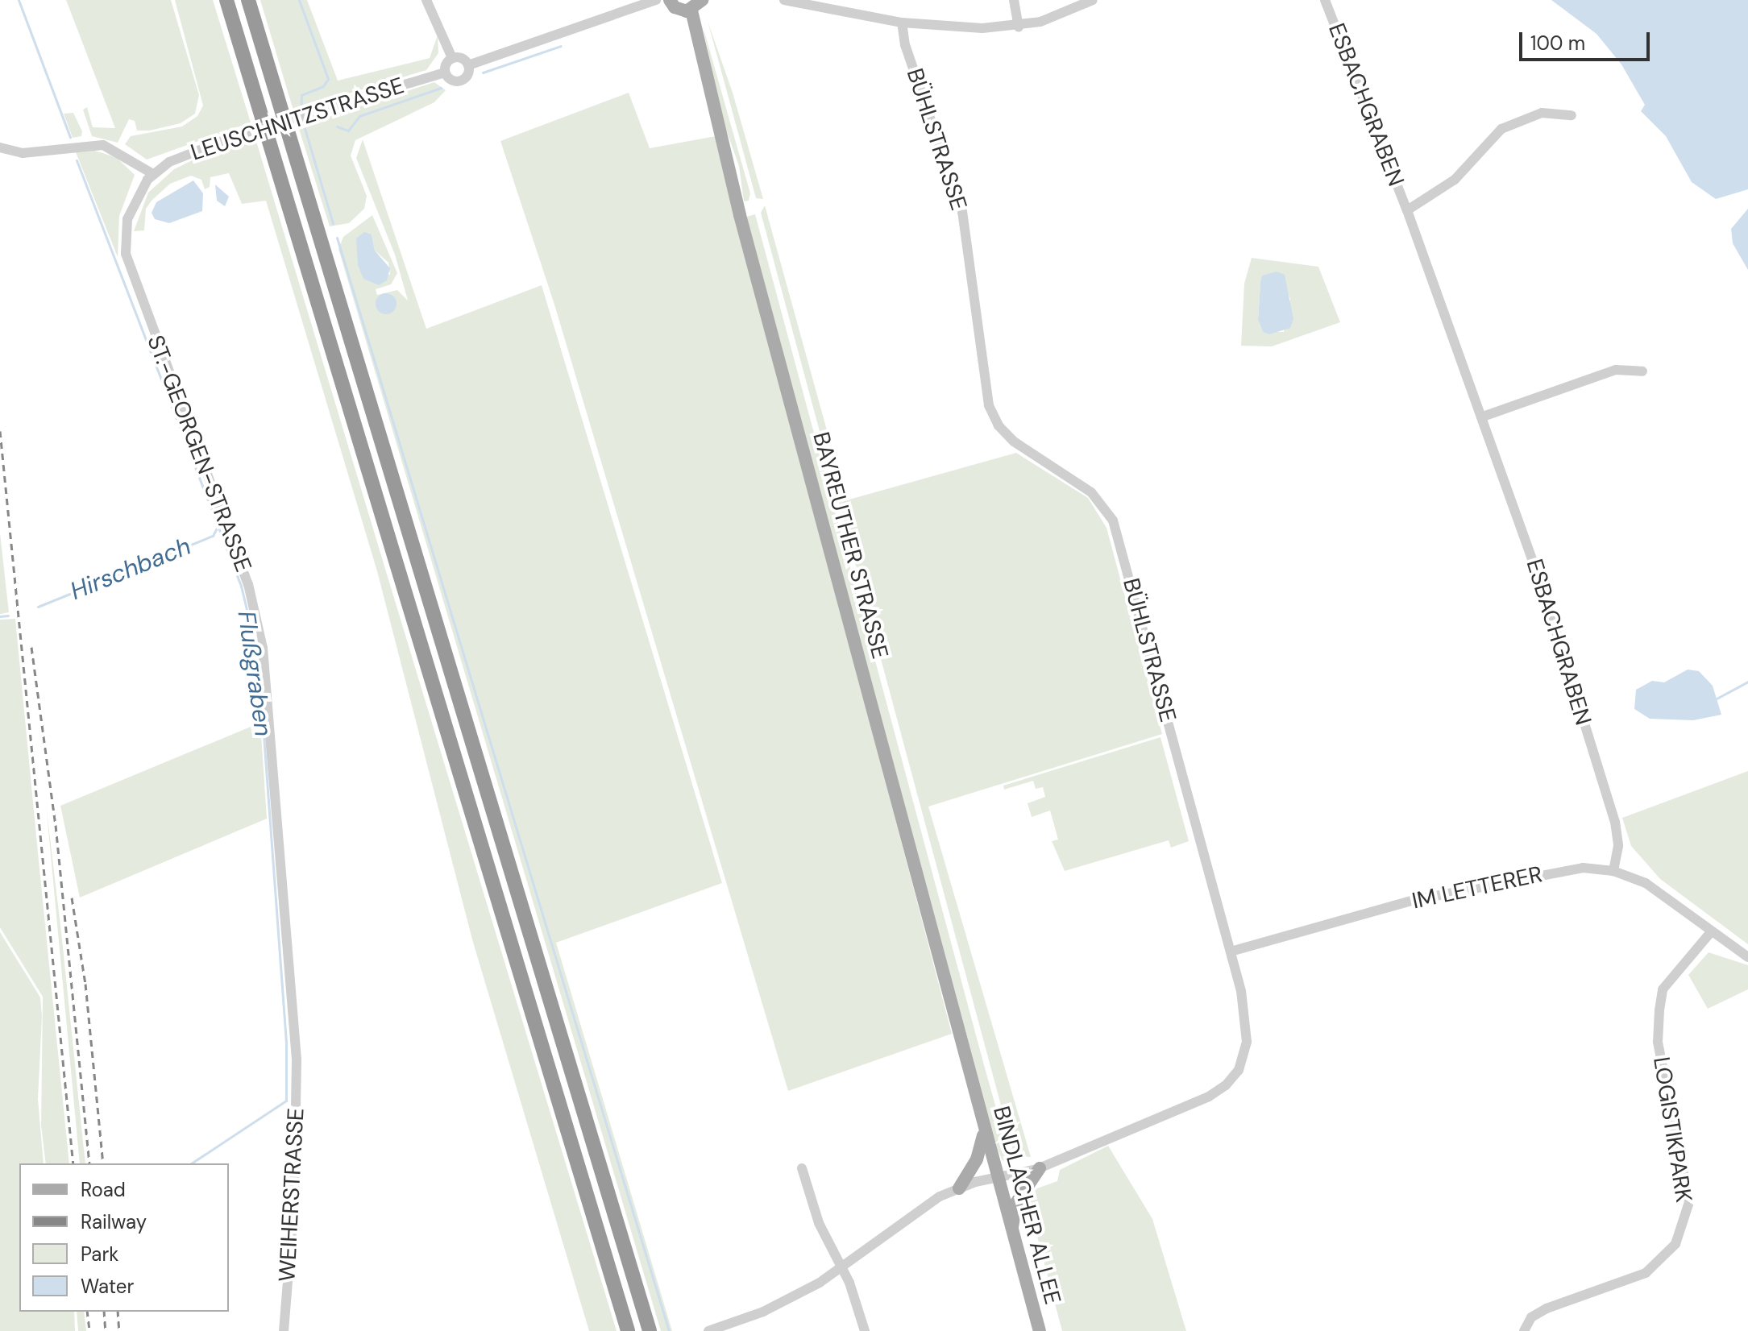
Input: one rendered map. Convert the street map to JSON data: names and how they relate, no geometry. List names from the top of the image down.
{
  "streets": {
    "main road": ["BAYREUTHER STRASSE", "BINDLACHER ALLEE"],
    "street": [
      "ESBACHGRABEN",
      "LEUSCHNITZSTRASSE",
      "BÜHLSTRASSE",
      "ST.-GEORGEN-STRASSE",
      "IM LETTERER",
      "LOGISTIKPARK",
      "WEIHERSTRASSE"
    ]
  },
  "crossings": [
    ["ESBACHGRABEN", "IM LETTERER"],
    ["LEUSCHNITZSTRASSE", "ST.-GEORGEN-STRASSE"],
    ["BÜHLSTRASSE", "IM LETTERER"],
    ["BÜHLSTRASSE", "BINDLACHER ALLEE"],
    ["ST.-GEORGEN-STRASSE", "WEIHERSTRASSE"],
    ["BAYREUTHER STRASSE", "BINDLACHER ALLEE"],
    ["IM LETTERER", "LOGISTIKPARK"]
  ],
  "water": ["Hirschbach", "Flußgraben"],
  "legend": [
    "Road",
    "Railway",
    "Park",
    "Water"
  ],
  "scale_bar": "100 m"
}
